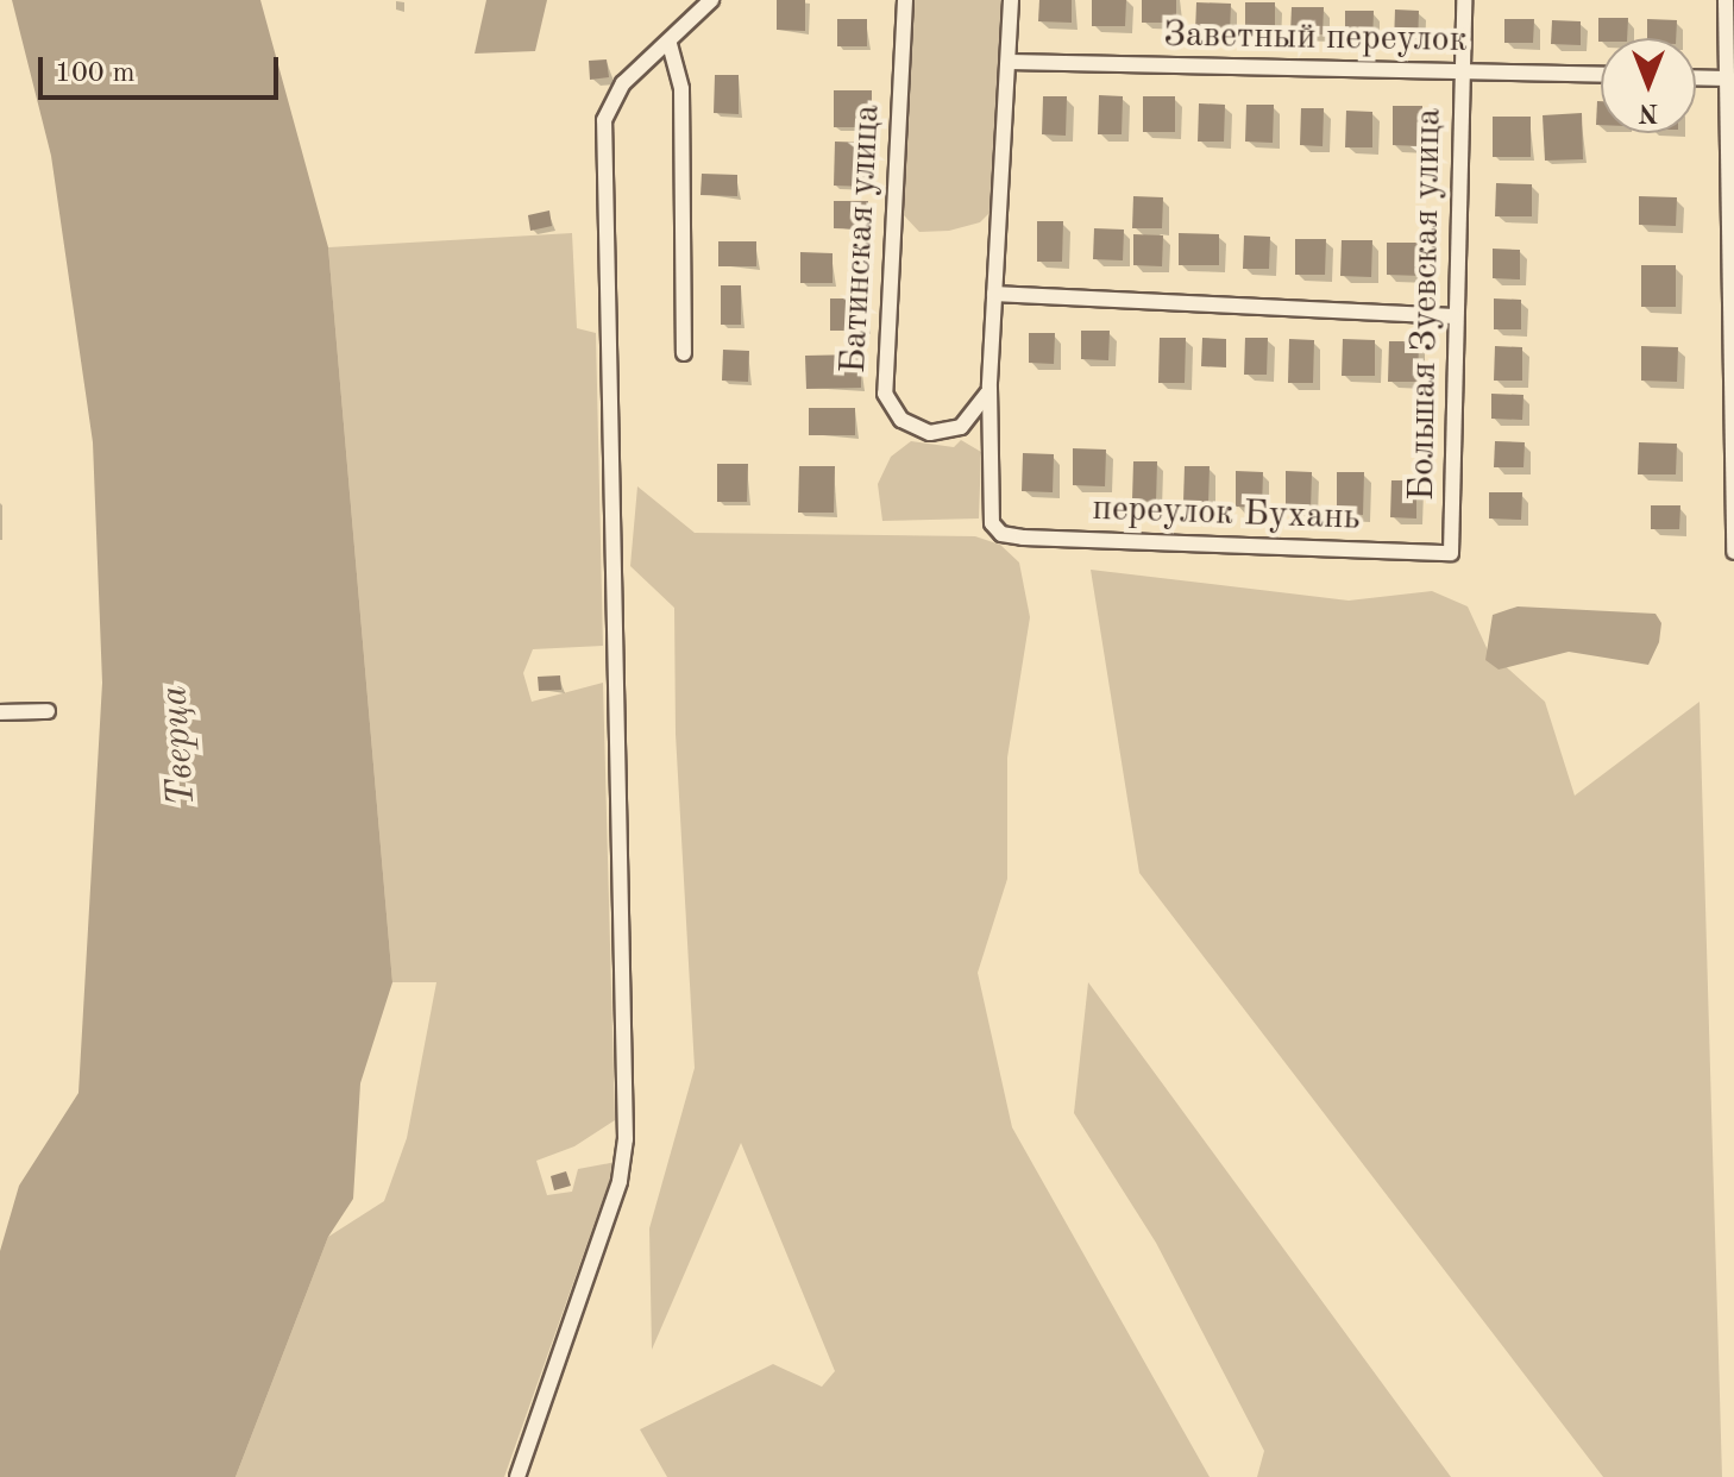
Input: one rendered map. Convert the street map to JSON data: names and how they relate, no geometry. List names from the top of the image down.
{
  "streets": {
    "street": [
      "Заветный переулок",
      "Батинская улица",
      "Большая Зуевская улица",
      "переулок Бухань"
    ]
  },
  "crossings": [
    ["Заветный переулок", "Большая Зуевская улица"],
    ["Батинская улица", "переулок Бухань"],
    ["Большая Зуевская улица", "переулок Бухань"]
  ],
  "water": ["Тверца"],
  "scale_bar": "100 m",
  "north": "bottom"
}
